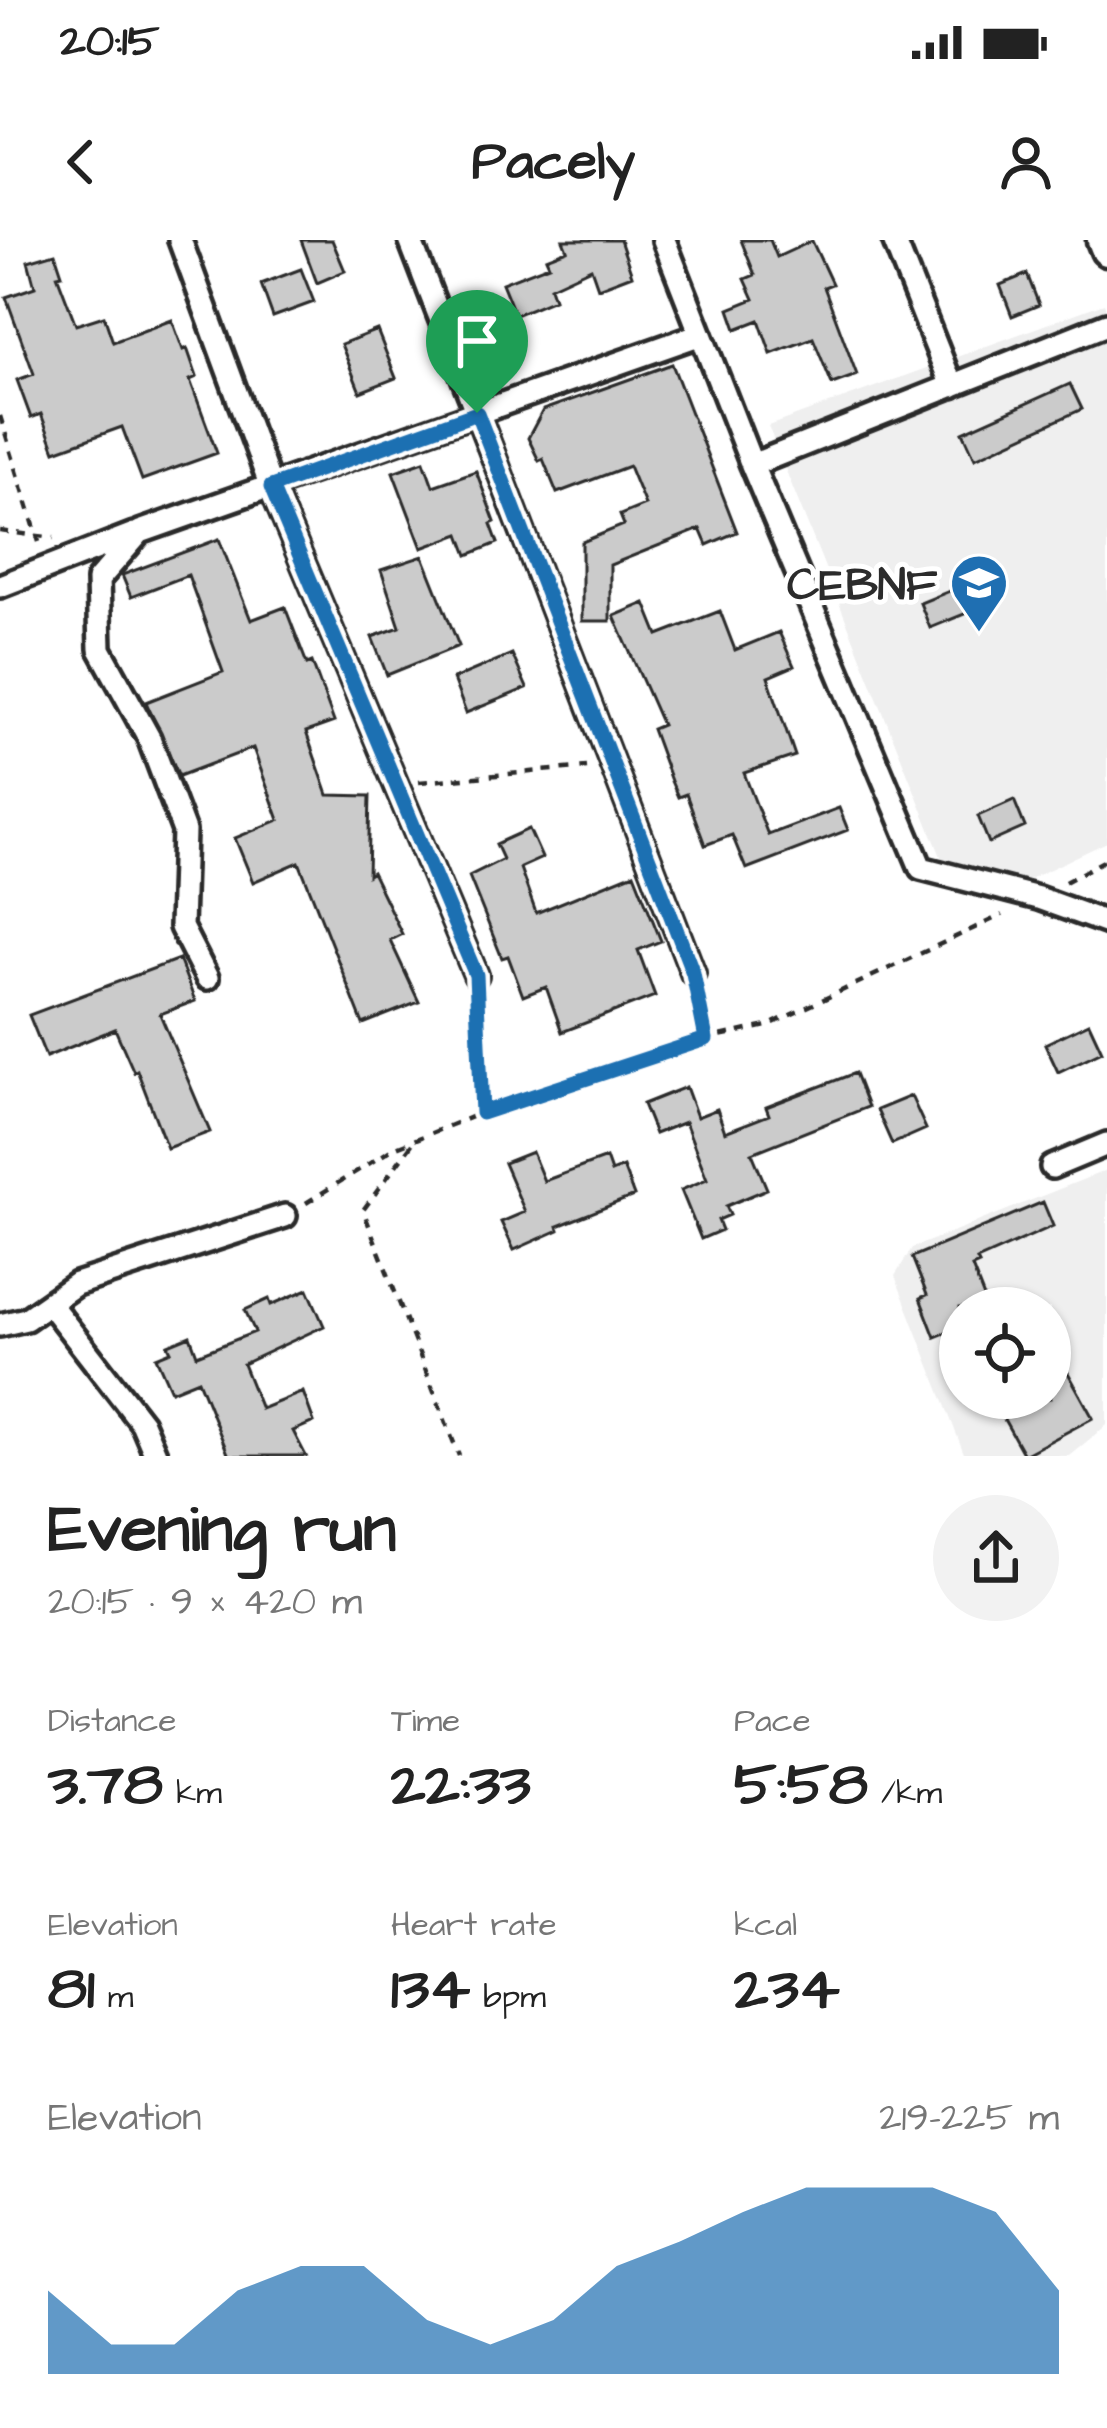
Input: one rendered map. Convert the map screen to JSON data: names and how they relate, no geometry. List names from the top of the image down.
{
  "places": {
    "school or university": ["CEBNF"]
  },
  "page": {
    "status": "20:15",
    "header": "Pacely",
    "heading": ["Evening run", "20:15 · 9 × 420 m"],
    "stats": [
      ["Distance", "3.78 km"],
      ["Time", "22:33"],
      ["Pace", "5:58 /km"],
      ["Elevation", "81 m"],
      ["Heart rate", "134 bpm"],
      ["kcal", "234"]
    ],
    "chart": ["Elevation", "219–225 m"]
  }
}
